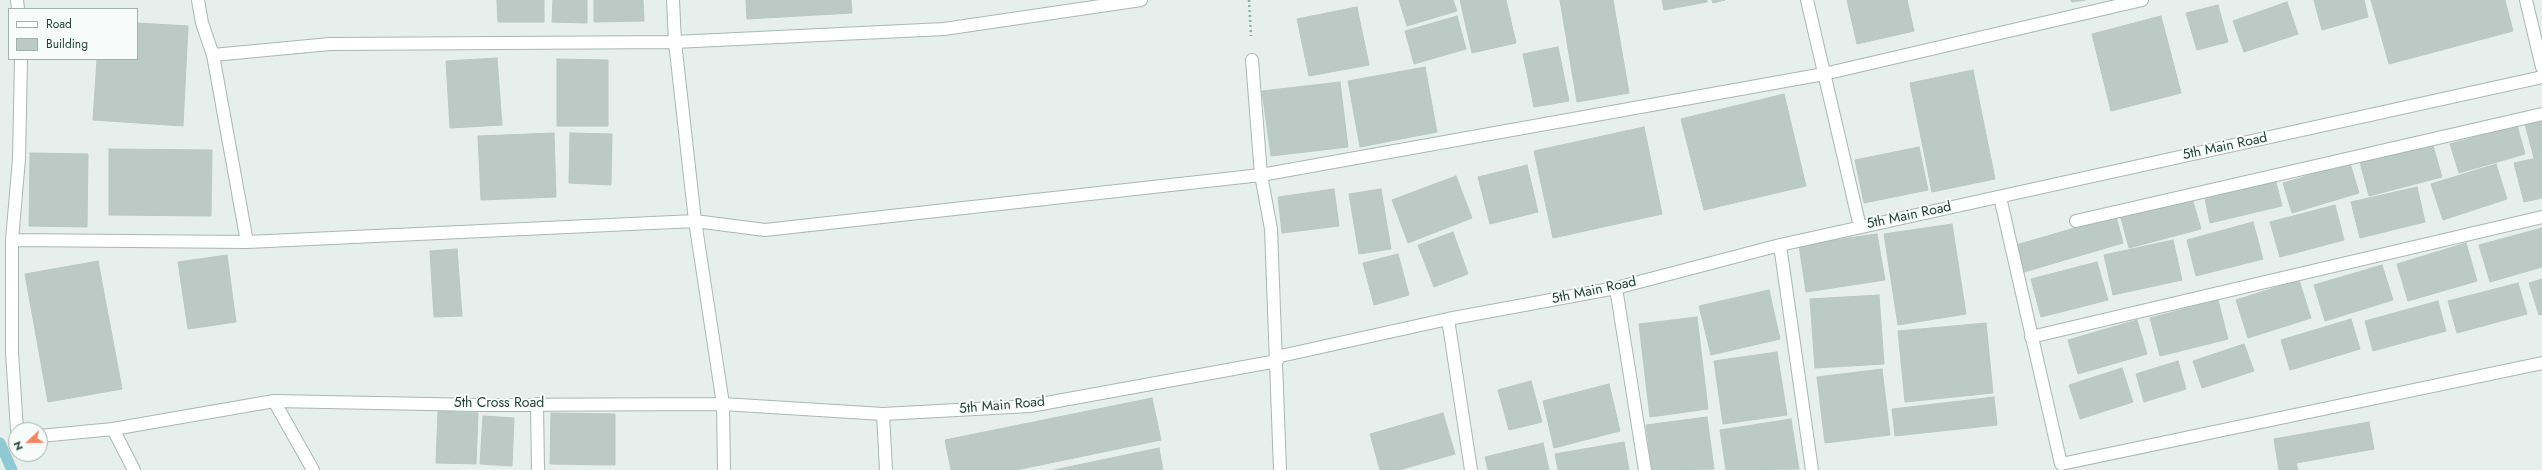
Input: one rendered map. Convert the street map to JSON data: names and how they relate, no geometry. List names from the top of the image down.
{
  "streets": {
    "street": ["5th Main Road", "5th Cross Road"]
  },
  "crossings": [
    ["5th Main Road", "5th Cross Road"]
  ],
  "legend": ["Road", "Building"],
  "north": "left"
}
